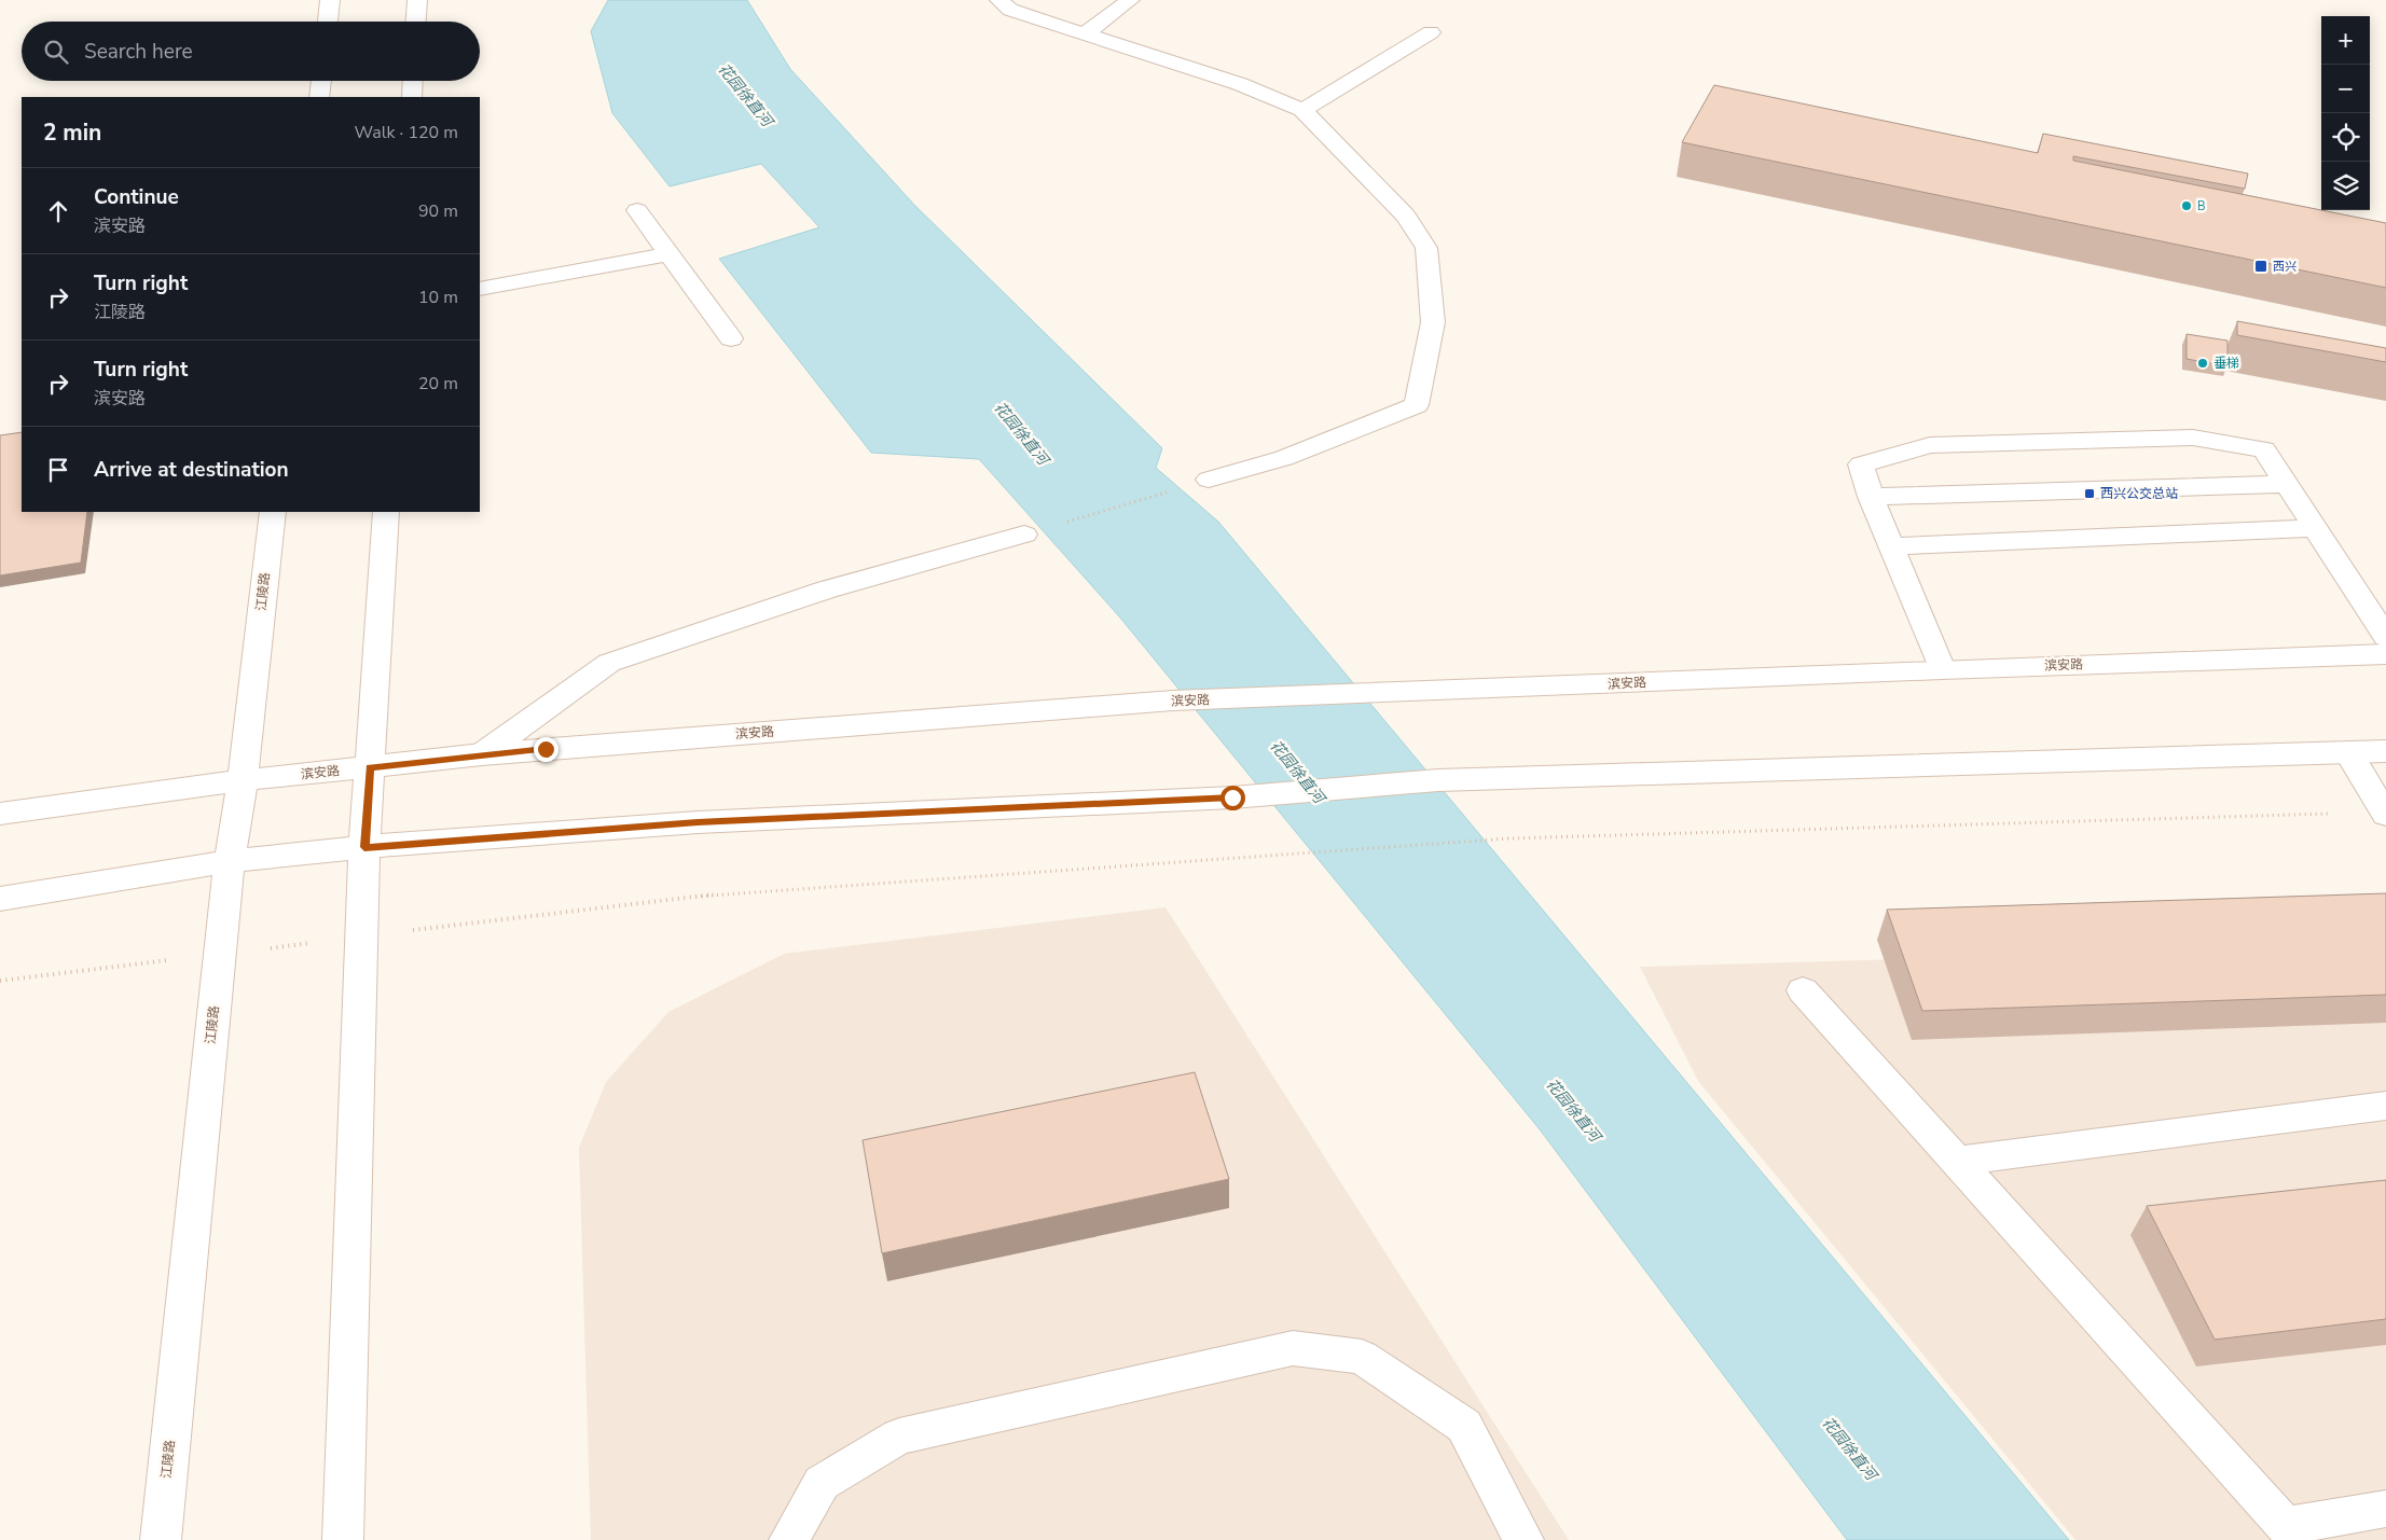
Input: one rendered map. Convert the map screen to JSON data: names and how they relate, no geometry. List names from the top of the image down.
{
  "streets": {
    "main road": ["江陵路", "滨安路"]
  },
  "crossings": [
    ["江陵路", "滨安路"]
  ],
  "water": ["花园徐直河"],
  "places": {
    "other": ["B", "垂梯"],
    "transit": ["西兴", "西兴公交总站"]
  },
  "page": {
    "map_buttons": ["+", "−"],
    "search": "Search here",
    "heading": ["2 min", "Walk · 120 m"],
    "list": [
      ["Continue", "滨安路", "90 m"],
      ["Turn right", "江陵路", "10 m"],
      ["Turn right", "滨安路", "20 m"],
      "Arrive at destination"
    ]
  }
}
